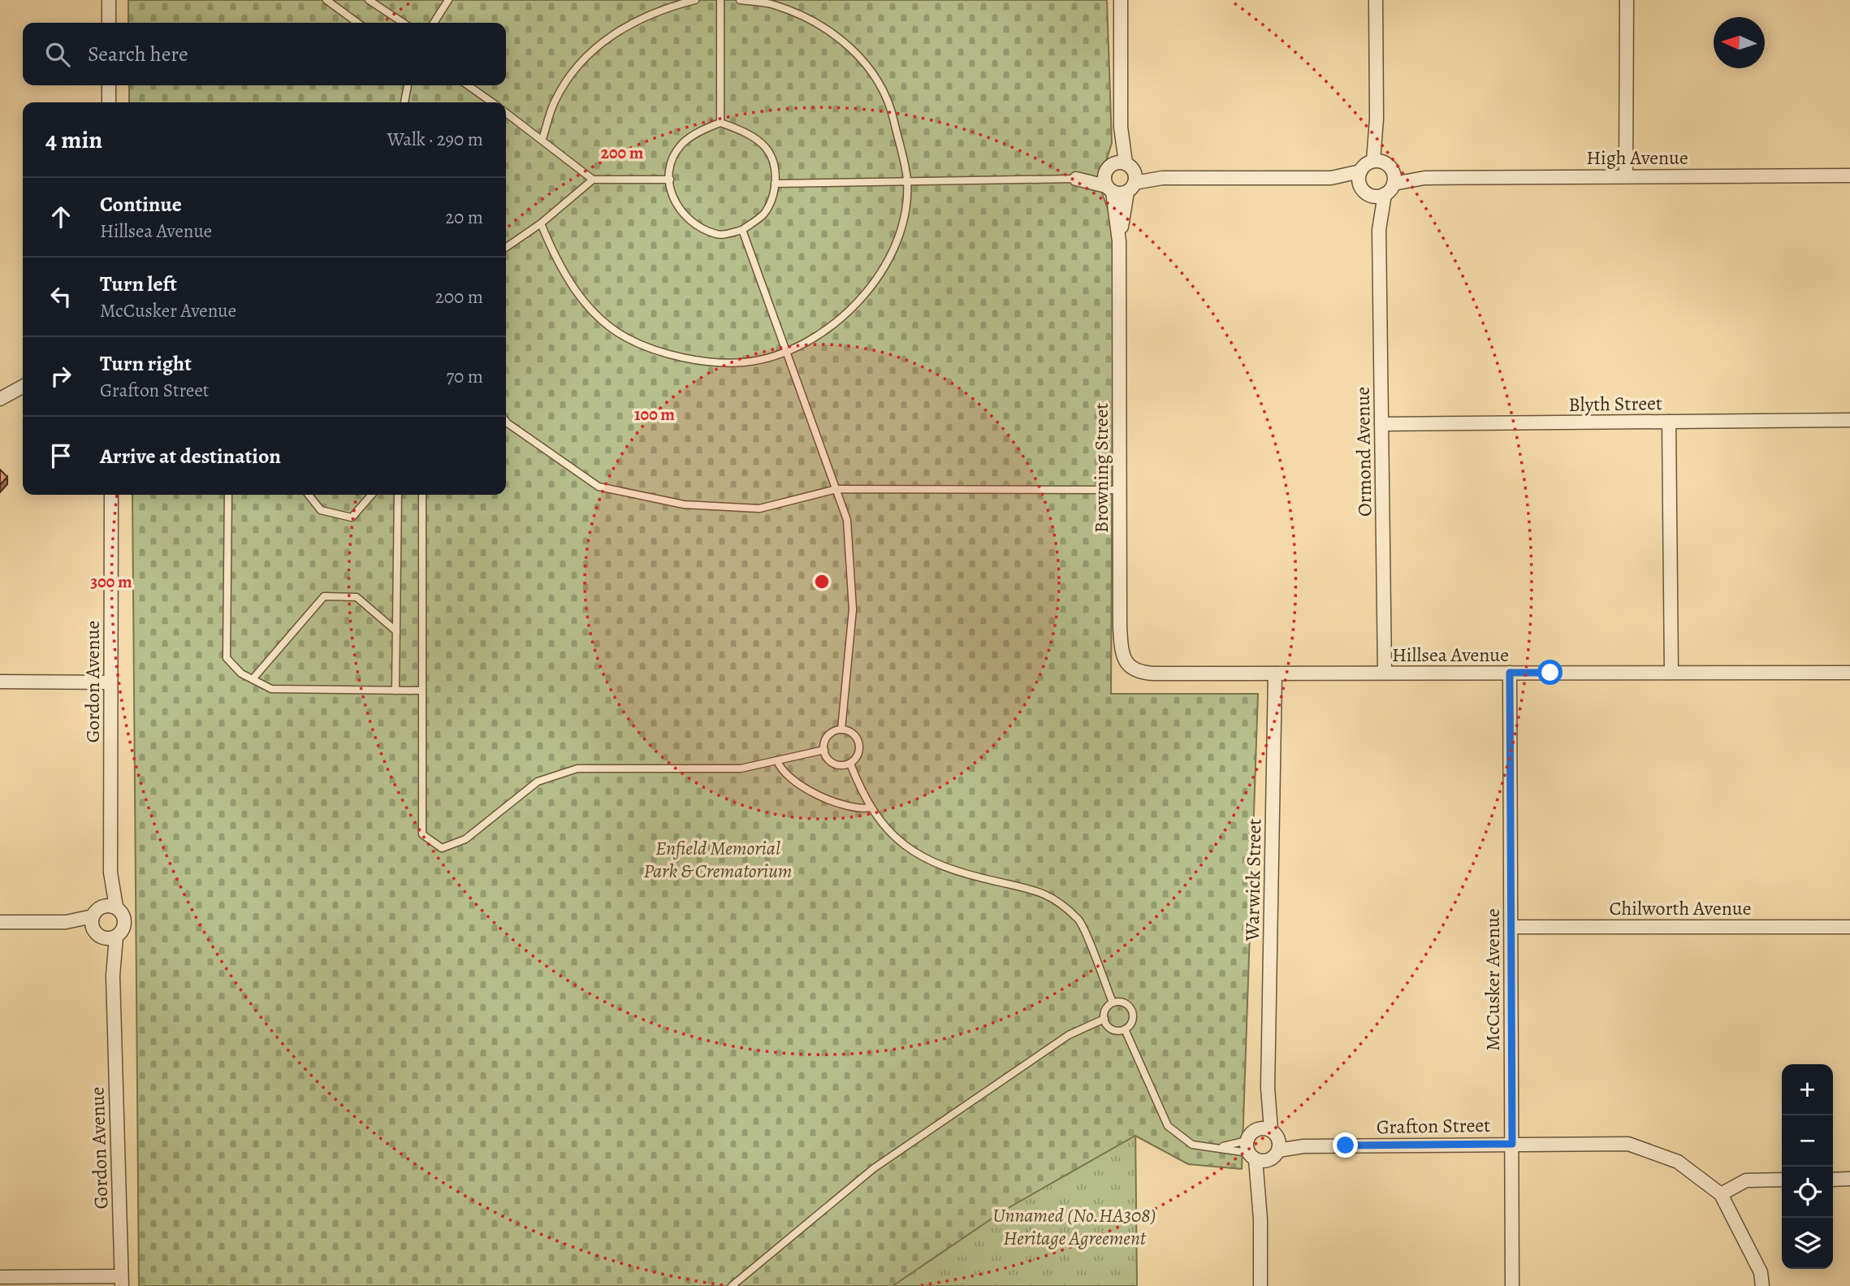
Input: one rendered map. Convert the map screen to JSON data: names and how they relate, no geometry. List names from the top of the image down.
{
  "streets": {
    "street": [
      "High Avenue",
      "Blyth Street",
      "Ormond Avenue",
      "Browning Street",
      "Hillsea Avenue",
      "Gordon Avenue",
      "Warwick Street",
      "Chilworth Avenue",
      "McCusker Avenue",
      "Grafton Street"
    ]
  },
  "crossings": [
    ["Blyth Street", "Ormond Avenue"],
    ["Ormond Avenue", "Hillsea Avenue"],
    ["Browning Street", "Hillsea Avenue"],
    ["Hillsea Avenue", "Warwick Street"],
    ["Hillsea Avenue", "McCusker Avenue"],
    ["Warwick Street", "Grafton Street"],
    ["Chilworth Avenue", "McCusker Avenue"],
    ["McCusker Avenue", "Grafton Street"]
  ],
  "parks": ["Enfield Memorial Park & Crematorium", "Unnamed (No.HA308) Heritage Agreement"],
  "north": "left",
  "page": {
    "search": "Search here",
    "heading": ["4 min", "Walk · 290 m"],
    "list": [
      ["Continue", "Hillsea Avenue", "20 m"],
      ["Turn left", "McCusker Avenue", "200 m"],
      ["Turn right", "Grafton Street", "70 m"],
      "Arrive at destination"
    ],
    "map_buttons": ["+", "−"]
  },
  "rings": ["200 m", "100 m", "300 m"]
}
